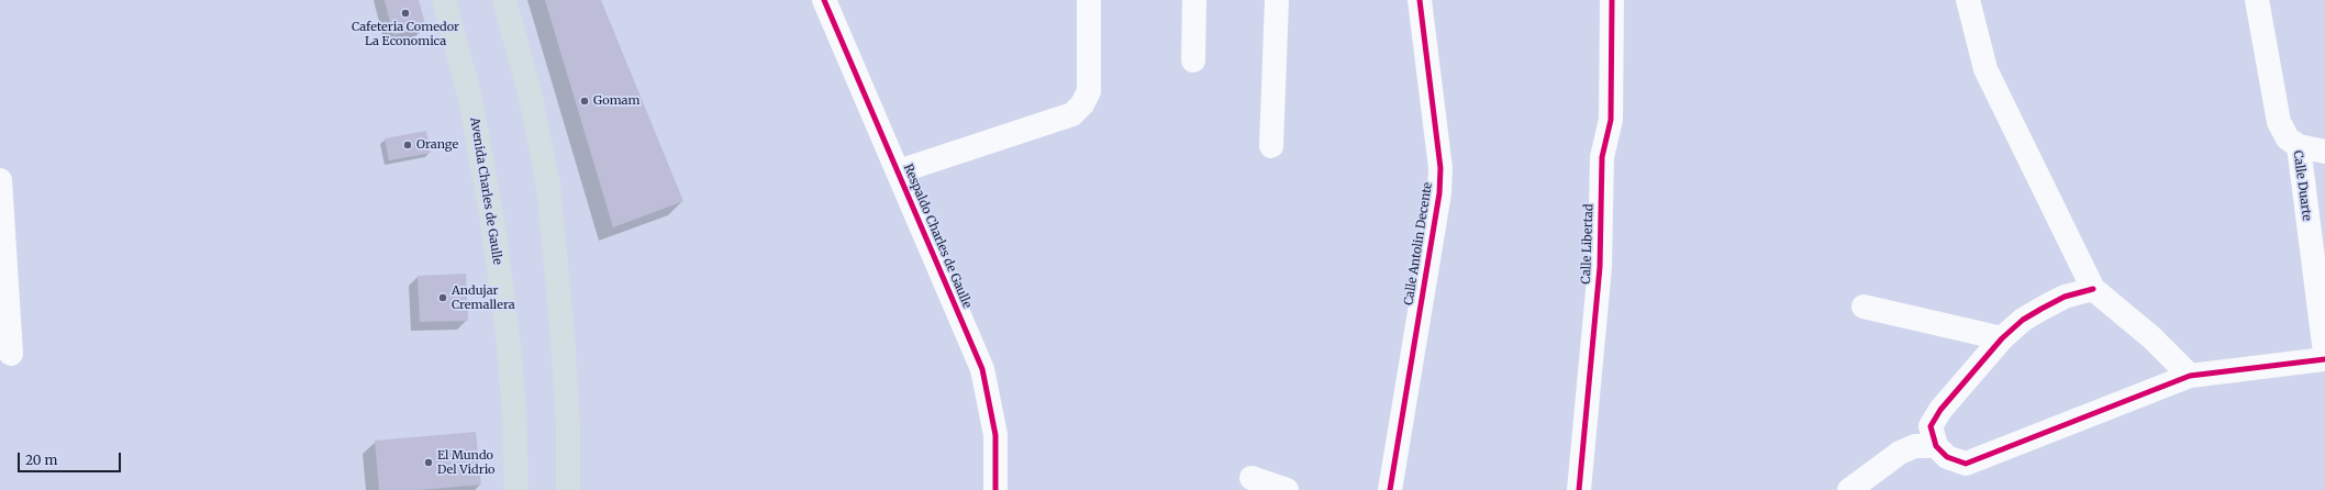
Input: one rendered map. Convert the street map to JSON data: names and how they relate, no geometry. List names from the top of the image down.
{
  "streets": {
    "main road": ["Avenida Charles de Gaulle"],
    "street": [
      "Calle Duarte",
      "Respaldo Charles de Gaulle",
      "Calle Antolin Decente",
      "Calle Libertad"
    ]
  },
  "places": [
    "Cafeteria Comedor La Economica",
    "Gomam",
    "Orange",
    "Andujar Cremallera",
    "El Mundo Del Vidrio"
  ],
  "scale_bar": "20 m"
}
